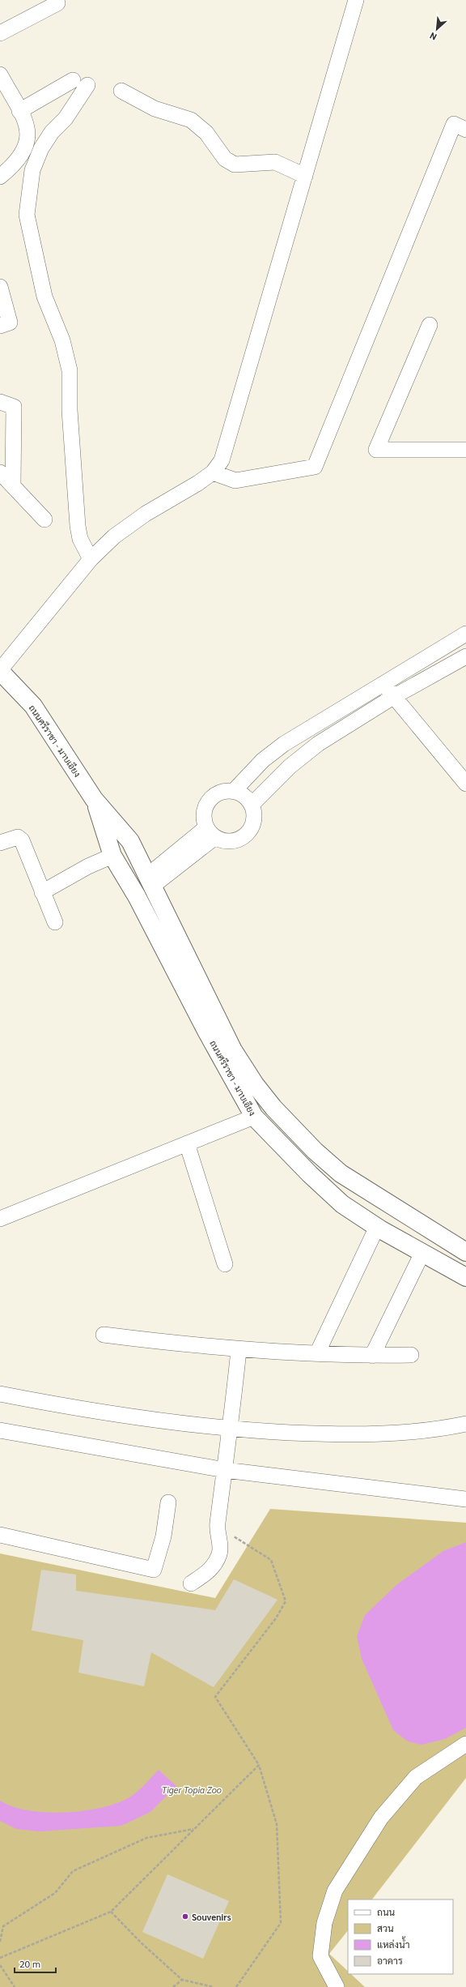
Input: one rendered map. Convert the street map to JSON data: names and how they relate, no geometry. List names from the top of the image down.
{
  "streets": {
    "main road": ["ถนนศรีราชา - มาบเอียง"]
  },
  "parks": ["Tiger Topia Zoo"],
  "places": ["Souvenirs"],
  "legend": [
    "ถนน",
    "สวน",
    "แหล่งน้ำ",
    "อาคาร"
  ],
  "scale_bar": "20 m",
  "north": "bottom left"
}
